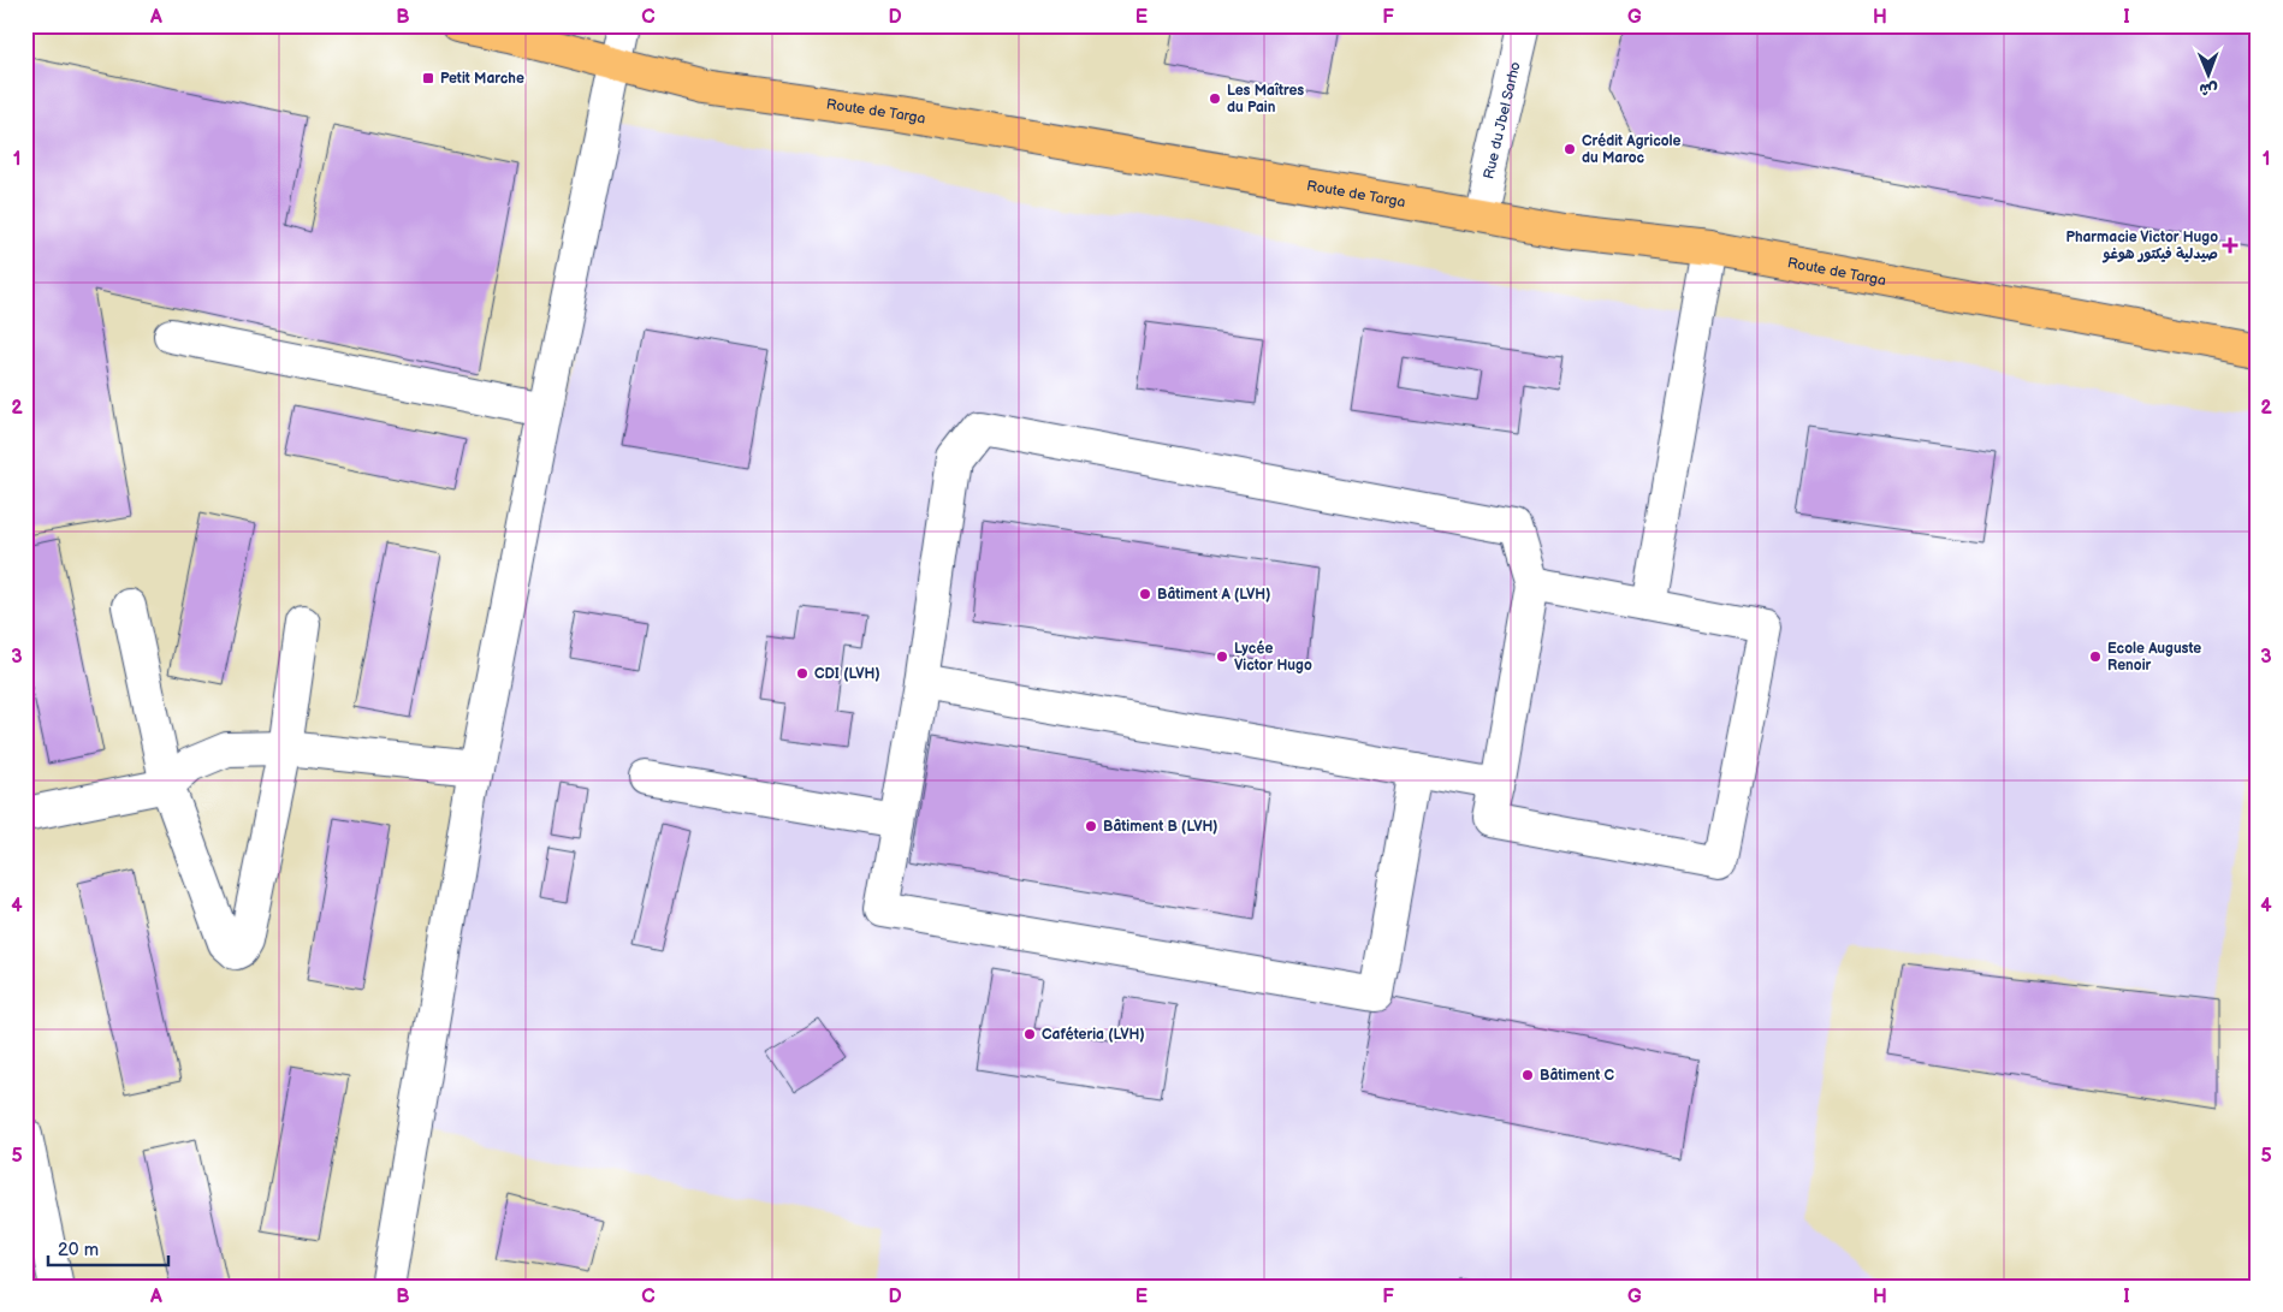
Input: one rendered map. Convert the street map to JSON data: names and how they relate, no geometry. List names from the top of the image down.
{
  "streets": {
    "main road": ["Route de Targa"],
    "street": ["Rue du Jbel Sarho"]
  },
  "crossings": [
    ["Route de Targa", "Rue du Jbel Sarho"]
  ],
  "places": {
    "transit": ["Petit Marche"],
    "other": [
      "Les Maîtres du Pain",
      "Crédit Agricole du Maroc",
      "Bâtiment A (LVH)",
      "Lycée Victor Hugo",
      "Ecole Auguste Renoir",
      "CDI (LVH)",
      "Bâtiment B (LVH)",
      "Caféteria (LVH)",
      "Bâtiment C"
    ],
    "health": ["Pharmacie Victor Hugo صيدلية فيكتور هوغو"]
  },
  "scale_bar": "20 m",
  "north": "bottom",
  "grid": {
    "columns": [
      "A",
      "B",
      "C",
      "D",
      "E",
      "F",
      "G",
      "H",
      "I"
    ],
    "rows": [
      "1",
      "2",
      "3",
      "4",
      "5"
    ]
  }
}
